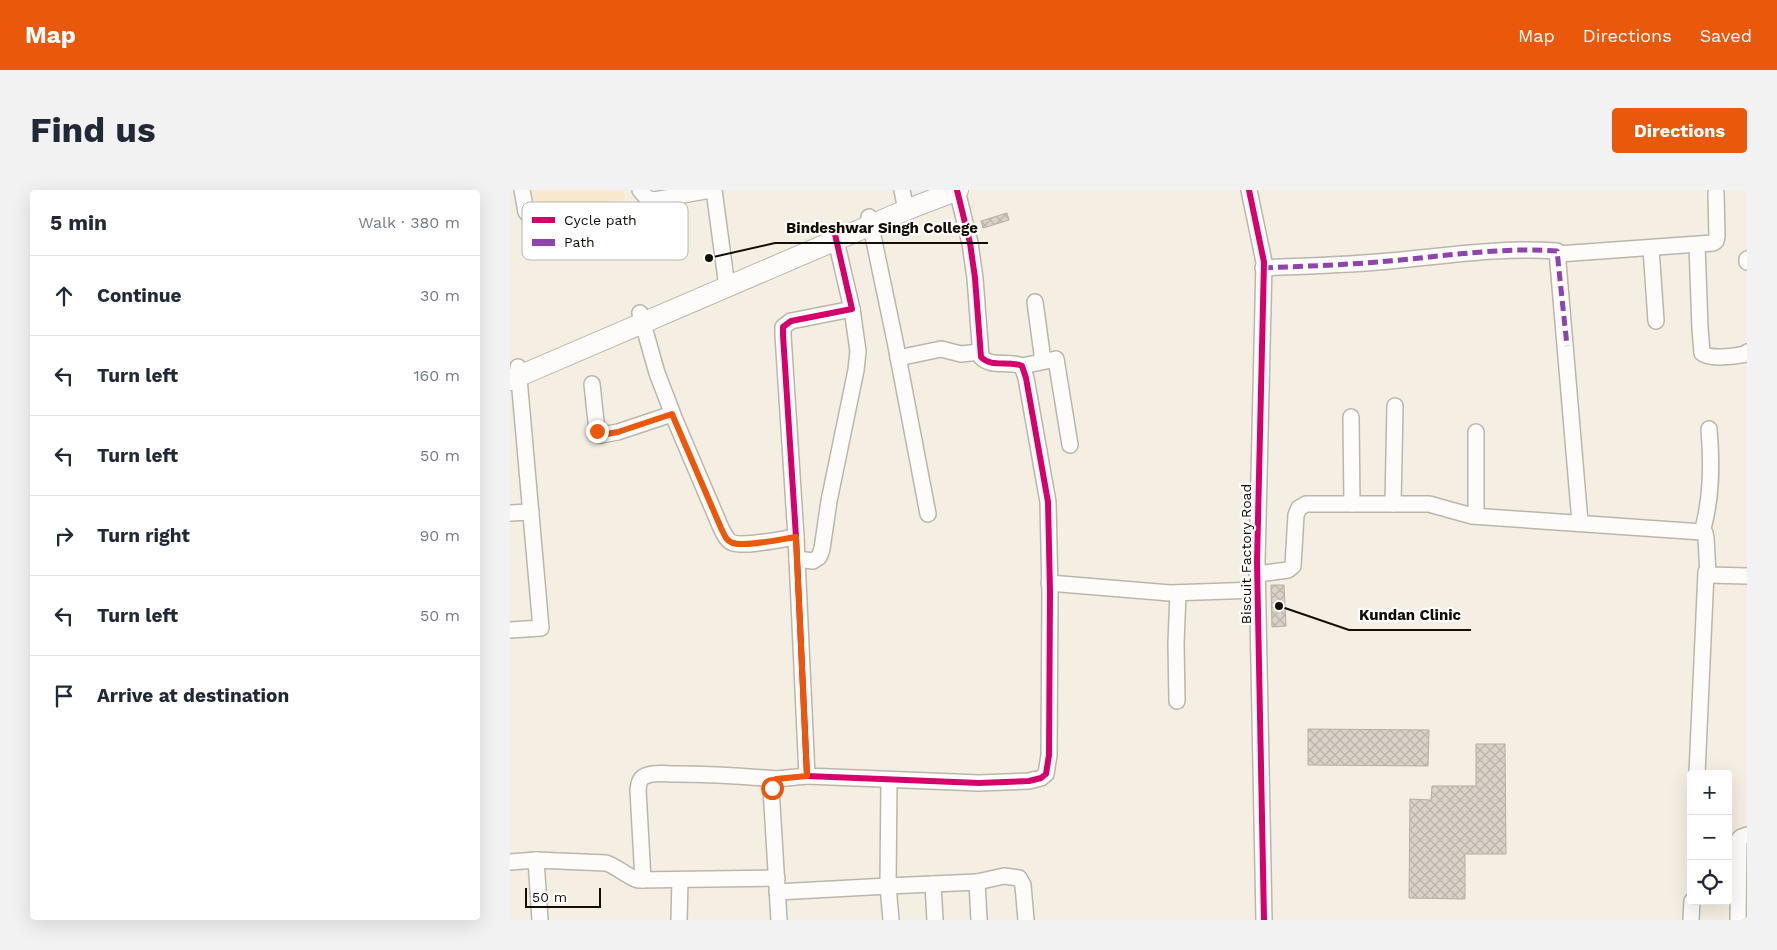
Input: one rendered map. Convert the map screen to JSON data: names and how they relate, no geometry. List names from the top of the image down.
{
  "streets": {
    "street": ["Biscuit Factory Road"]
  },
  "places": ["Bindeshwar Singh College", "Kundan Clinic"],
  "legend": ["Cycle path", "Path"],
  "scale_bar": "50 m",
  "page": {
    "header": "Map",
    "nav": ["Map", "Directions", "Saved"],
    "buttons": "Directions",
    "title": "Find us",
    "heading": ["5 min", "Walk · 380 m"],
    "list": [
      ["Continue", "30 m"],
      ["Turn left", "160 m"],
      ["Turn left", "50 m"],
      ["Turn right", "90 m"],
      ["Turn left", "50 m"],
      "Arrive at destination"
    ],
    "map_buttons": ["+", "−"],
    "scale": "50 m"
  }
}
